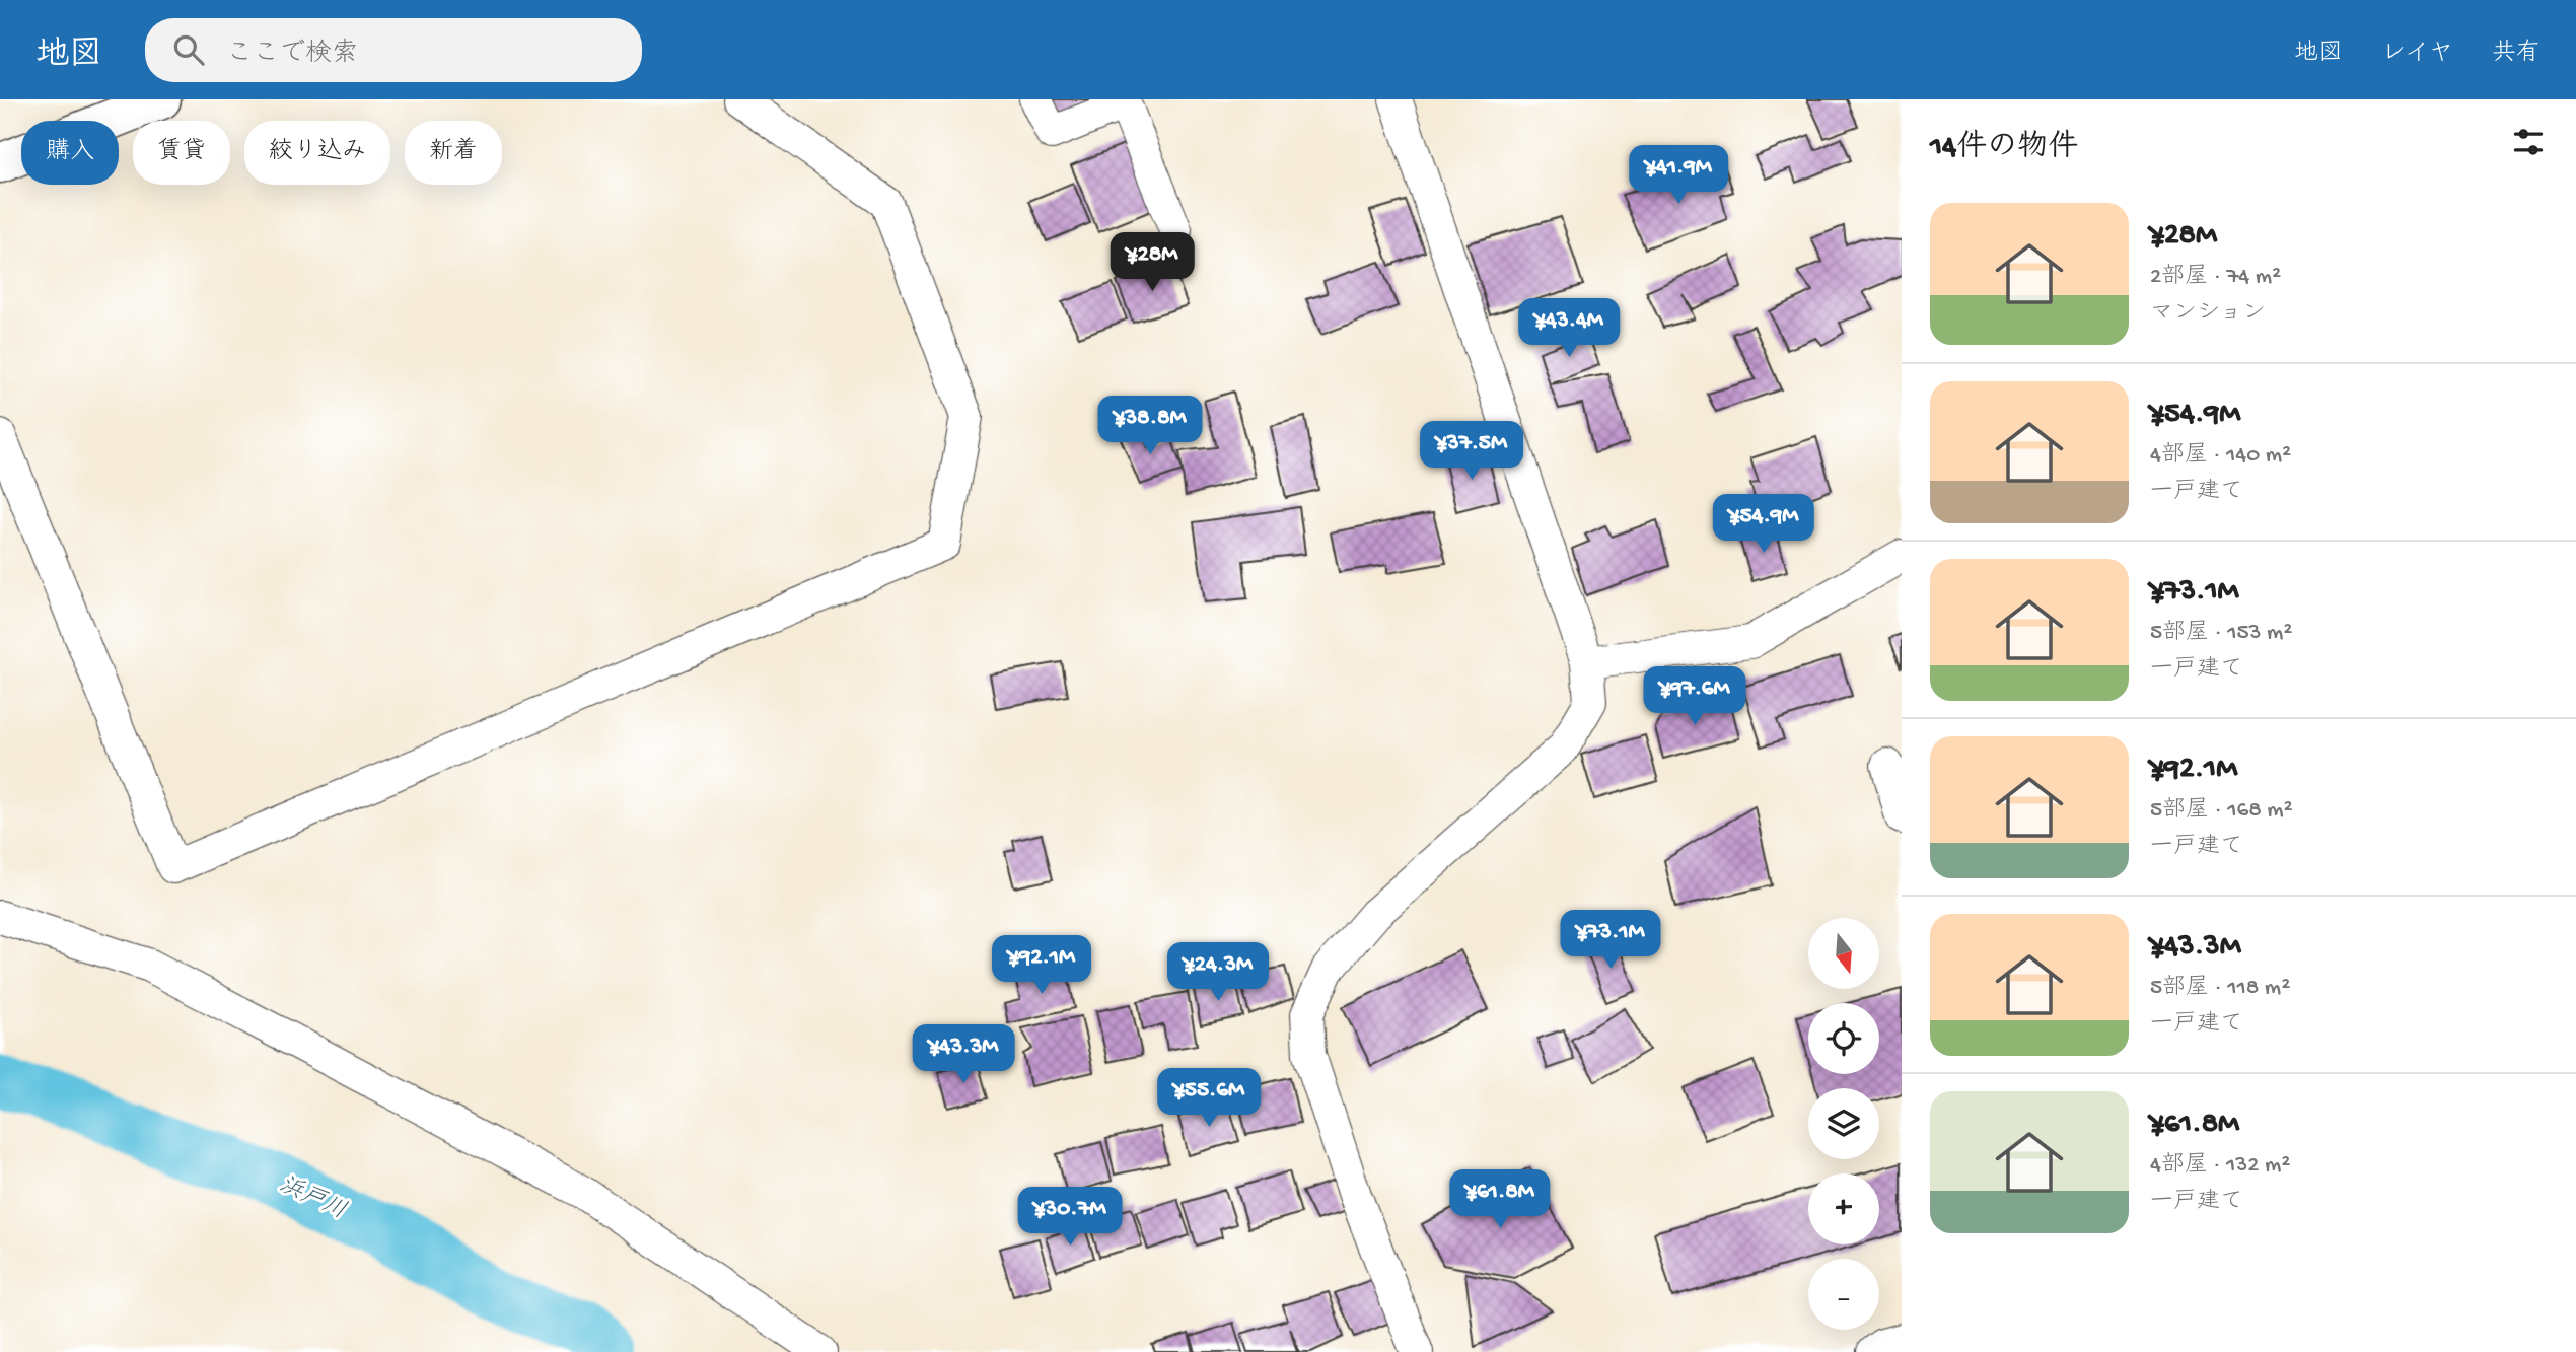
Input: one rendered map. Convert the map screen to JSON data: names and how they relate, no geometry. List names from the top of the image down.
{
  "water": ["浜戸川"],
  "north": "bottom",
  "page": {
    "header": "地図",
    "search": "ここで検索",
    "nav": ["地図", "レイヤ", "共有"],
    "heading": "14件の物件",
    "chip": [
      "購入",
      "賃貸",
      "絞り込み",
      "新着"
    ],
    "price": [
      "¥41.9M",
      "¥28M",
      "¥43.4M",
      "¥38.8M",
      "¥37.5M",
      "¥54.9M",
      "¥97.6M",
      "¥73.1M",
      "¥92.1M",
      "¥24.3M",
      "¥43.3M",
      "¥55.6M",
      "¥61.8M",
      "¥30.7M"
    ],
    "list": [
      {
        "name": "¥28M",
        "note": "2部屋 · 74 m² · マンション"
      },
      {
        "name": "¥54.9M",
        "note": "4部屋 · 140 m² · 一戸建て"
      },
      {
        "name": "¥73.1M",
        "note": "5部屋 · 153 m² · 一戸建て"
      },
      {
        "name": "¥92.1M",
        "note": "5部屋 · 168 m² · 一戸建て"
      },
      {
        "name": "¥43.3M",
        "note": "5部屋 · 118 m² · 一戸建て"
      },
      {
        "name": "¥61.8M",
        "note": "4部屋 · 132 m² · 一戸建て"
      }
    ],
    "map_buttons": ["+", "−"]
  }
}
